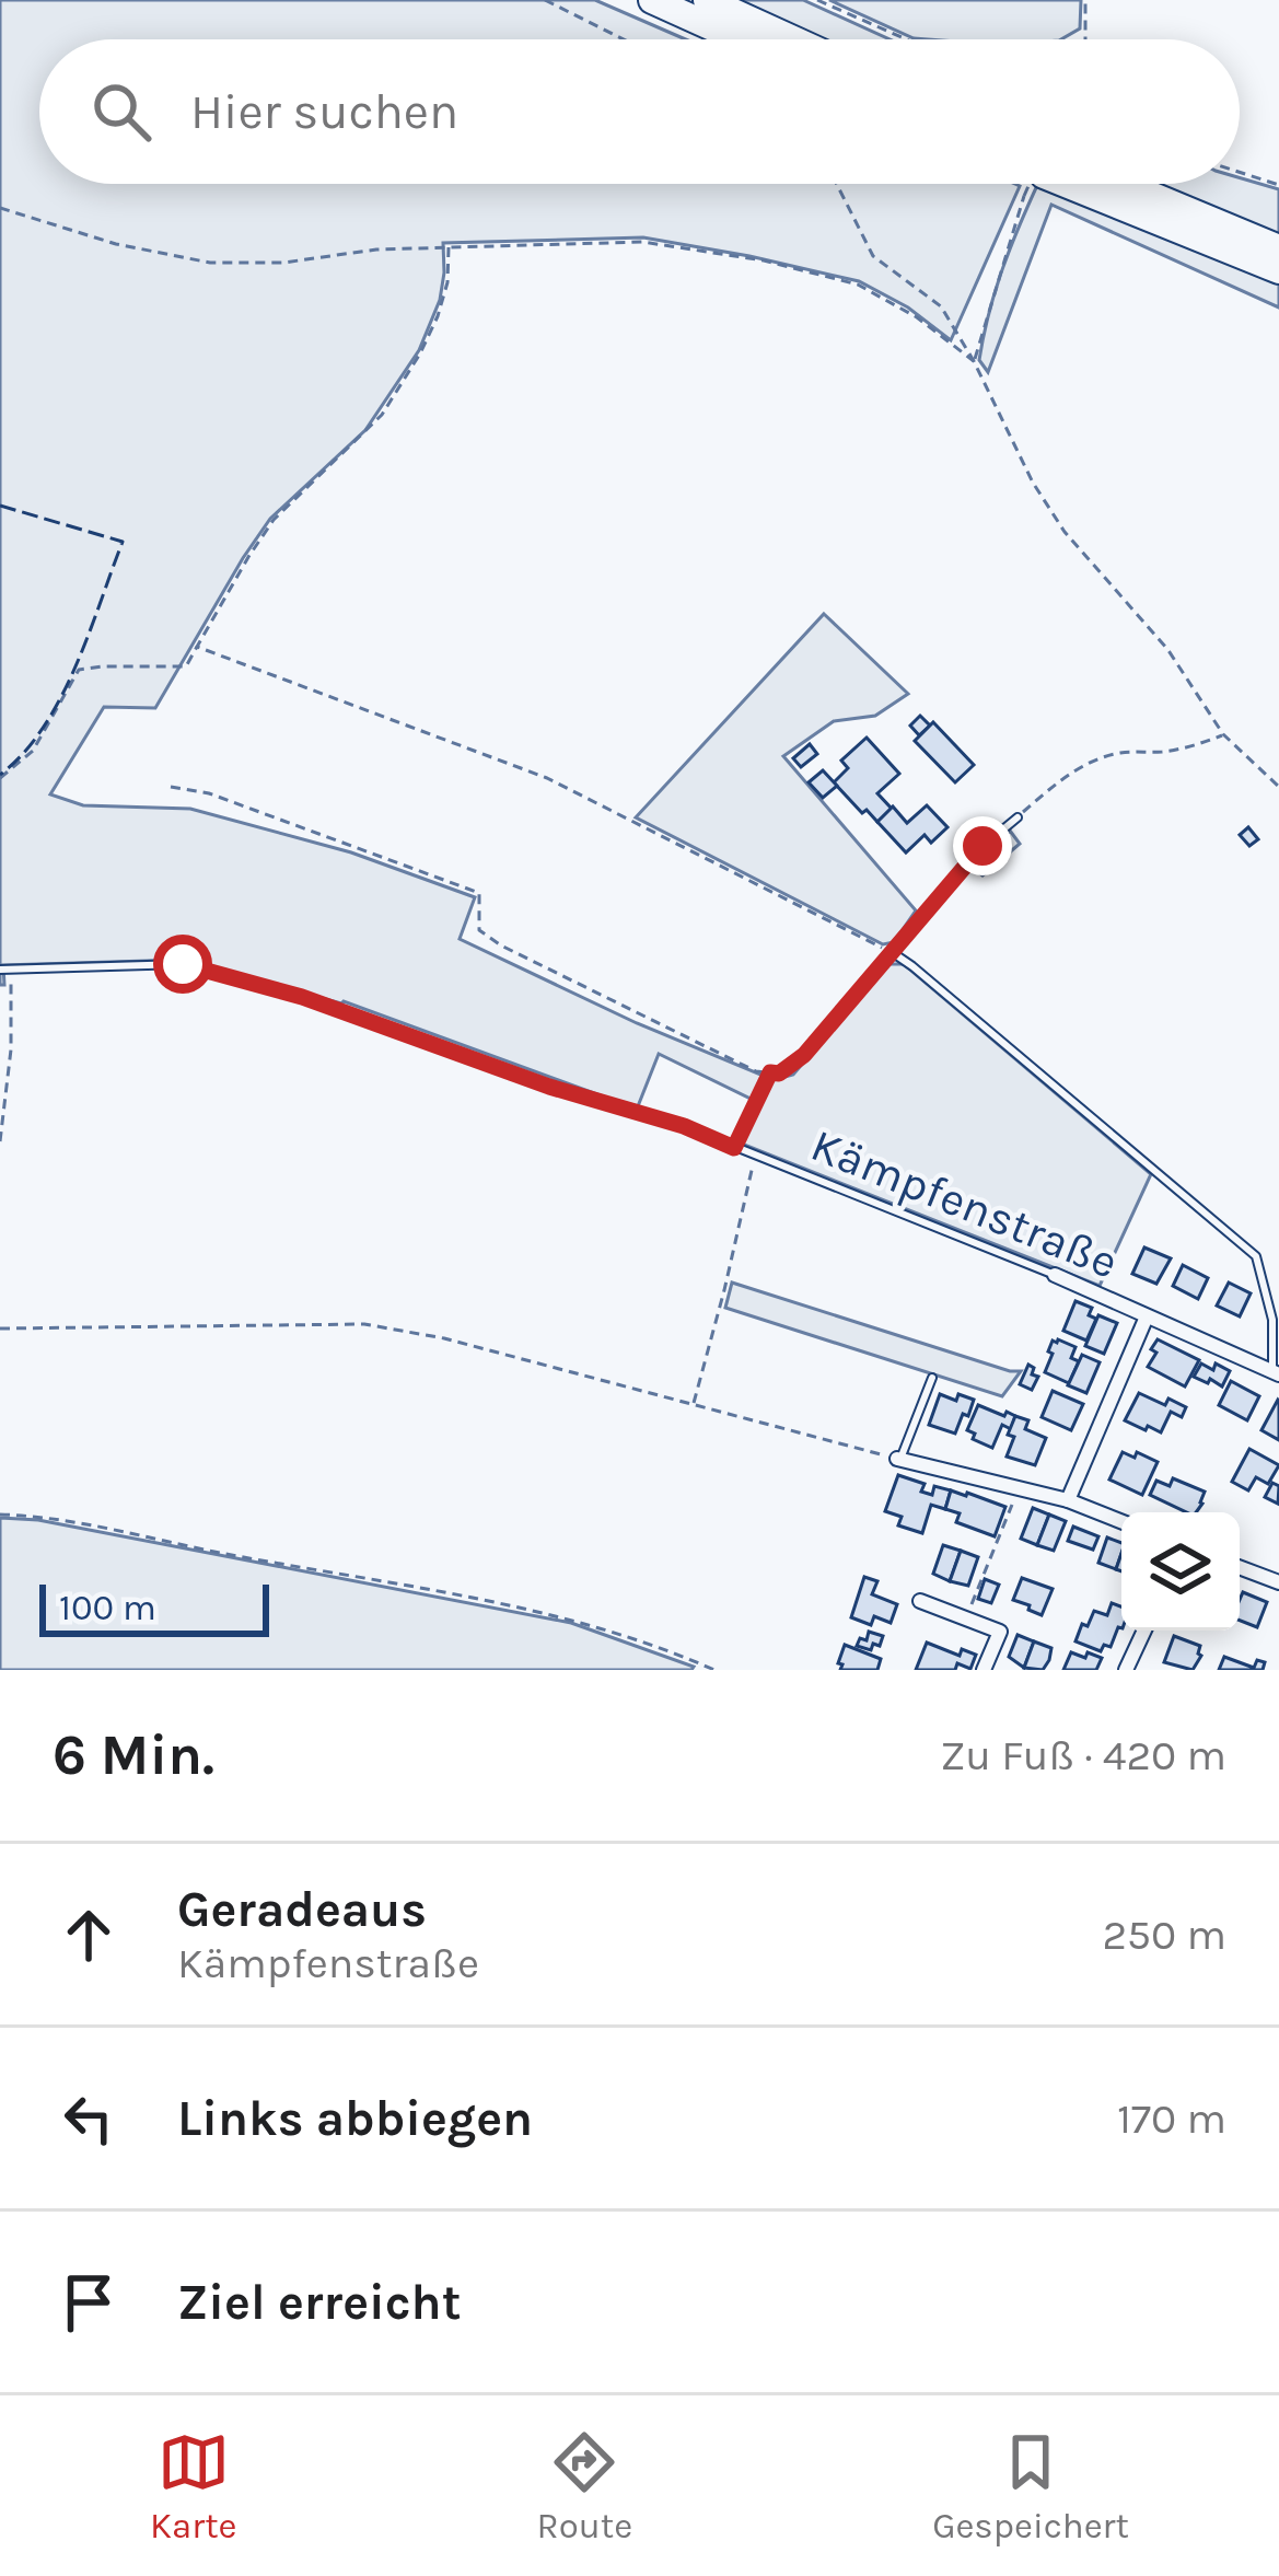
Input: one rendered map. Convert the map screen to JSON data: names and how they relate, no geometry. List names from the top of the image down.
{
  "streets": {
    "street": ["Kämpfenstraße"]
  },
  "scale_bar": "100 m",
  "page": {
    "search": "Hier suchen",
    "scale": "100 m",
    "heading": ["6 Min.", "Zu Fuß · 420 m"],
    "list": [
      ["Geradeaus", "Kämpfenstraße", "250 m"],
      ["Links abbiegen", "170 m"],
      "Ziel erreicht"
    ],
    "nav": ["Karte", "Route", "Gespeichert"]
  }
}
